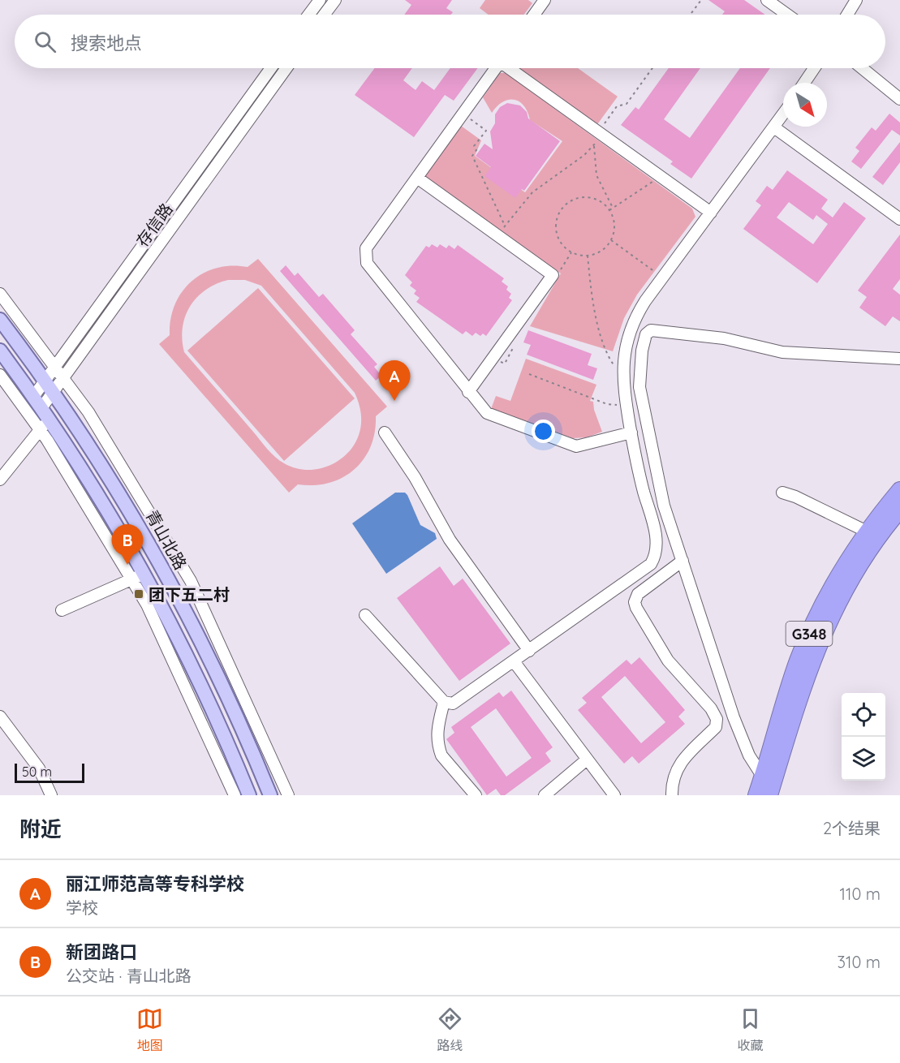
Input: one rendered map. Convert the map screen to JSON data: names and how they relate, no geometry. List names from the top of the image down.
{
  "streets": {
    "highway": ["G348"],
    "main road": ["青山北路"],
    "street": ["存信路"]
  },
  "crossings": [
    ["存信路", "青山北路"]
  ],
  "places": {
    "transit": ["团下五二村"]
  },
  "scale_bar": "50 m",
  "north": "bottom right",
  "page": {
    "search": "搜索地点",
    "pins": ["A", "B"],
    "scale": "50 m",
    "heading": ["附近", "2个结果"],
    "list": [
      {
        "mark": "A",
        "name": "丽江师范高等专科学校",
        "note": "学校",
        "value": "110 m"
      },
      {
        "mark": "B",
        "name": "新团路口",
        "note": "公交站 · 青山北路",
        "value": "310 m"
      }
    ],
    "nav": ["地图", "路线", "收藏"]
  }
}
